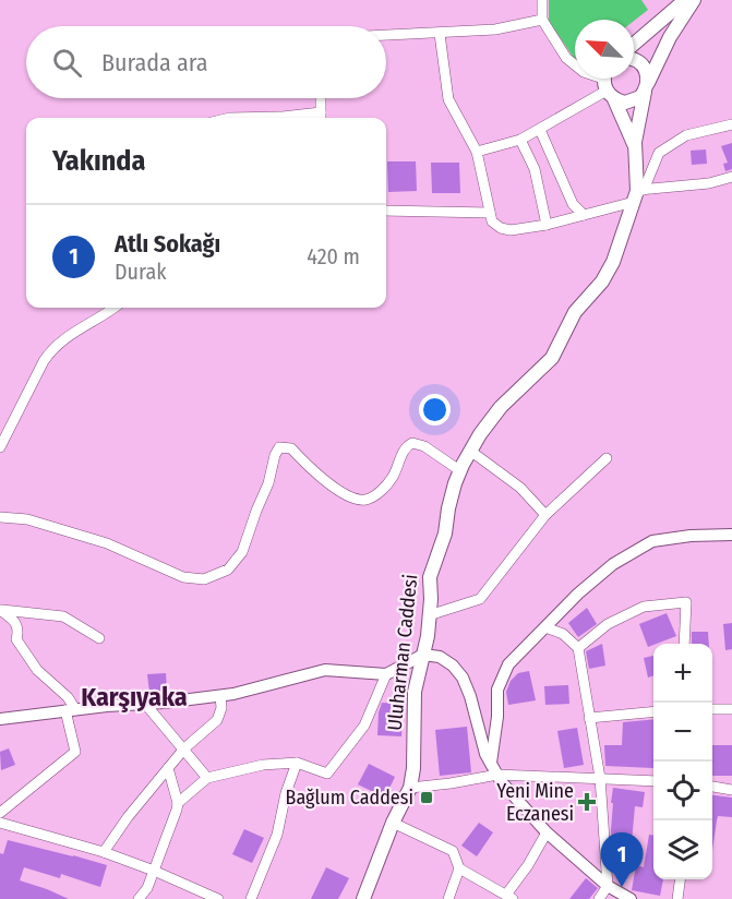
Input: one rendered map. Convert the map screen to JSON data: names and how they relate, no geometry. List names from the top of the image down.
{
  "streets": {
    "main road": ["Uluharman Caddesi"]
  },
  "districts": ["Karşıyaka"],
  "places": {
    "transit": ["Bağlum Caddesi"],
    "health": ["Yeni Mine Eczanesi"]
  },
  "north": "top left",
  "page": {
    "search": "Burada ara",
    "heading": "Yakında",
    "list": [
      {
        "mark": "1",
        "name": "Atlı Sokağı",
        "note": "Durak",
        "value": "420 m"
      }
    ],
    "map_buttons": ["+", "−"],
    "pins": "1"
  }
}
